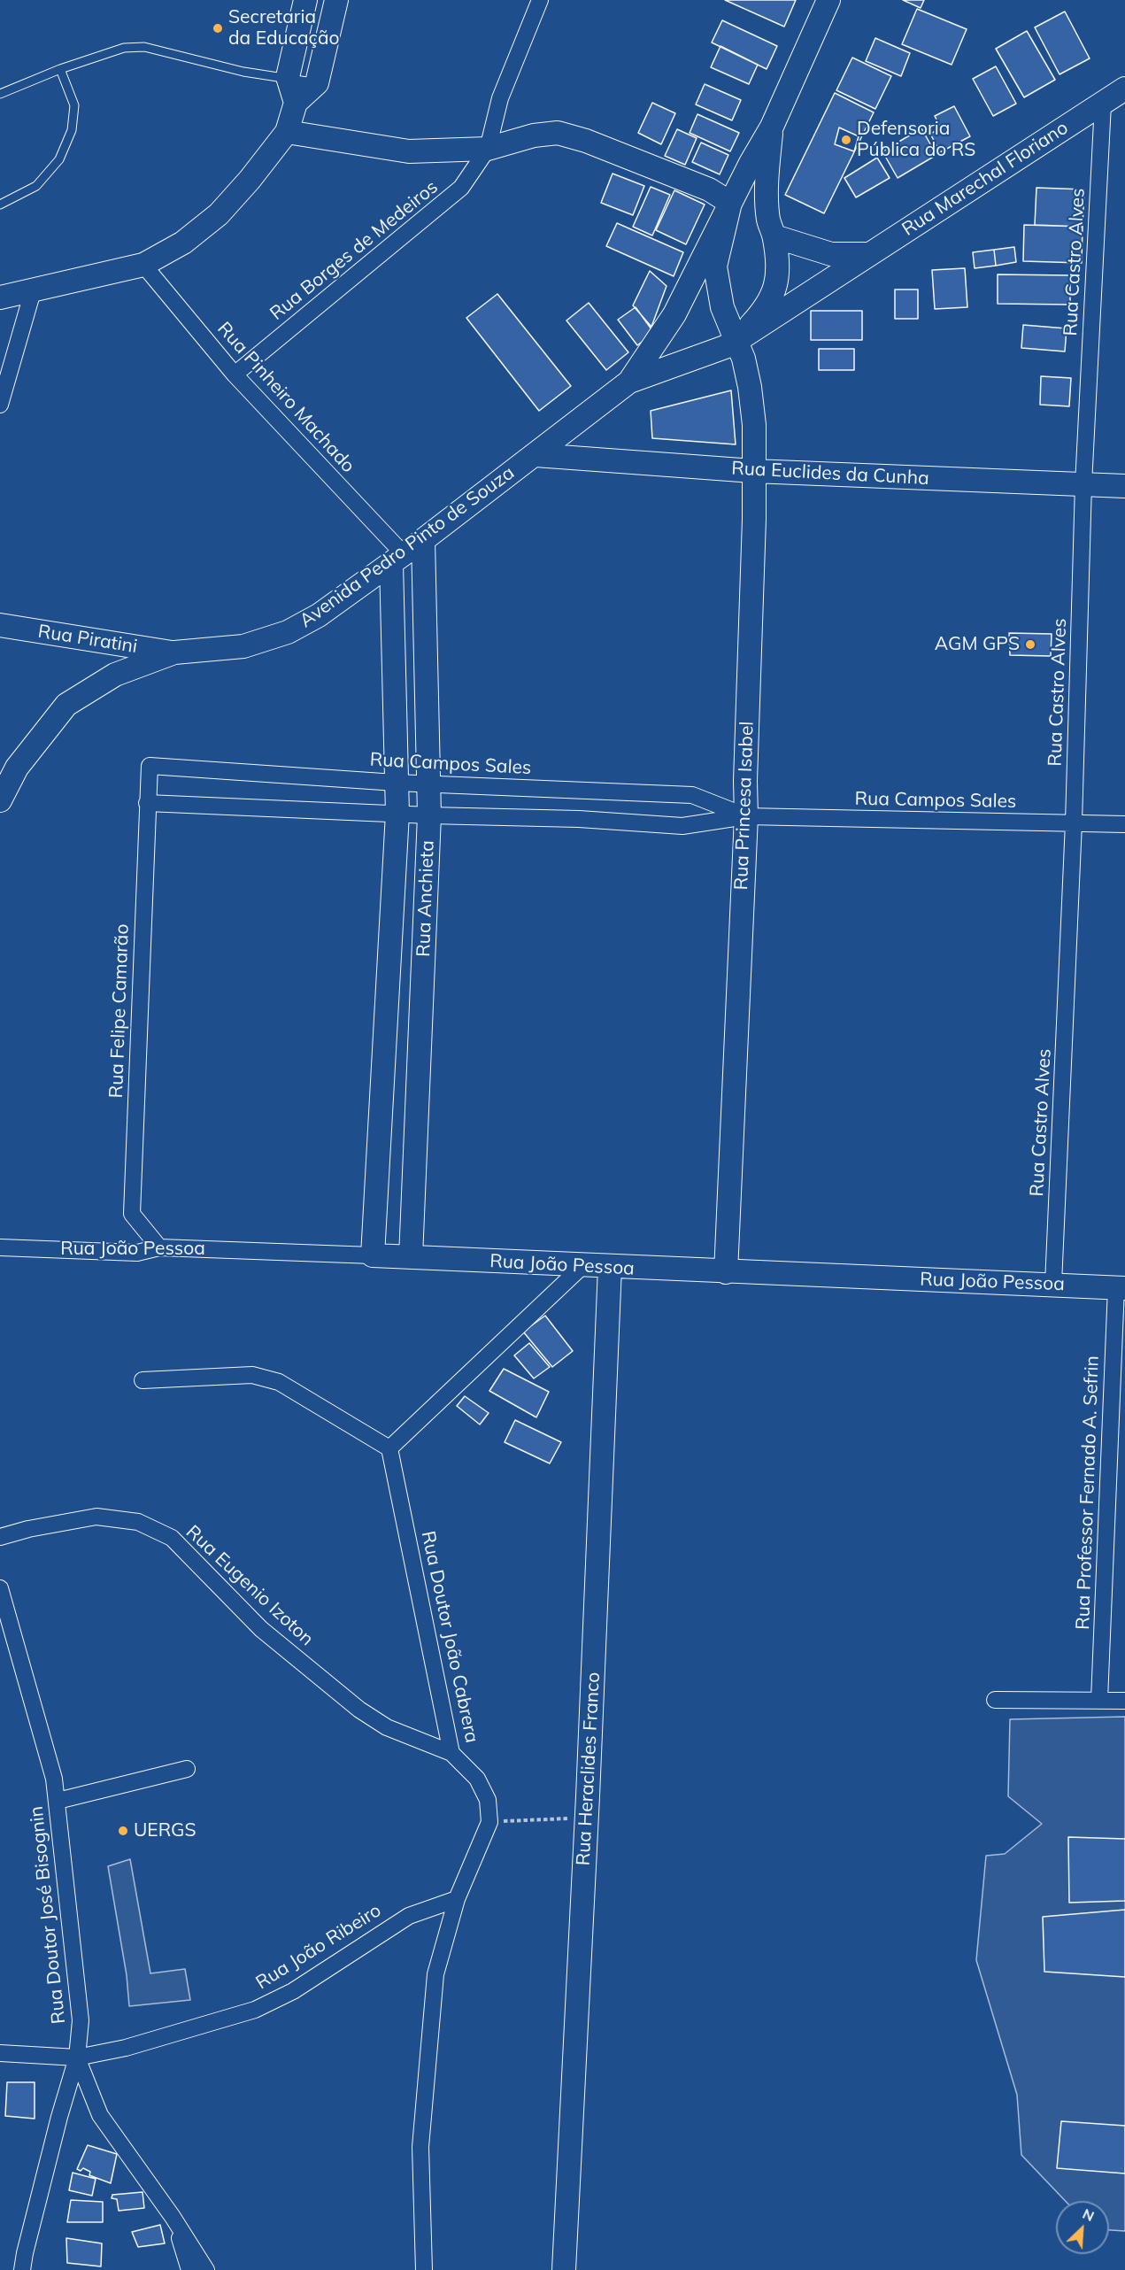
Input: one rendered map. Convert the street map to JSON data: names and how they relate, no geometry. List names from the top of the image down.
{
  "streets": {
    "street": [
      "Rua Marechal Floriano",
      "Rua Borges de Medeiros",
      "Rua Castro Alves",
      "Rua Pinheiro Machado",
      "Rua Euclides da Cunha",
      "Avenida Pedro Pinto de Souza",
      "Rua Piratini",
      "Rua Campos Sales",
      "Rua Princesa Isabel",
      "Rua Anchieta",
      "Rua Felipe Camarão",
      "Rua João Pessoa",
      "Rua Professor Fernado A. Sefrin",
      "Rua Eugenio Izoton",
      "Rua Doutor João Cabrera",
      "Rua Heraclides Franco",
      "Rua Doutor José Bisognin",
      "Rua João Ribeiro"
    ]
  },
  "crossings": [
    ["Rua Marechal Floriano", "Rua Castro Alves"],
    ["Rua Marechal Floriano", "Avenida Pedro Pinto de Souza"],
    ["Rua Marechal Floriano", "Rua Princesa Isabel"],
    ["Rua Borges de Medeiros", "Rua Pinheiro Machado"],
    ["Rua Castro Alves", "Rua Euclides da Cunha"],
    ["Rua Castro Alves", "Rua Campos Sales"],
    ["Rua Castro Alves", "Rua João Pessoa"],
    ["Rua Pinheiro Machado", "Avenida Pedro Pinto de Souza"],
    ["Rua Pinheiro Machado", "Rua Anchieta"],
    ["Rua Euclides da Cunha", "Avenida Pedro Pinto de Souza"],
    ["Rua Euclides da Cunha", "Rua Princesa Isabel"],
    ["Avenida Pedro Pinto de Souza", "Rua Piratini"],
    ["Avenida Pedro Pinto de Souza", "Rua Princesa Isabel"],
    ["Avenida Pedro Pinto de Souza", "Rua Anchieta"],
    ["Rua Campos Sales", "Rua Princesa Isabel"],
    ["Rua Campos Sales", "Rua Anchieta"],
    ["Rua Campos Sales", "Rua Felipe Camarão"],
    ["Rua Princesa Isabel", "Rua João Pessoa"],
    ["Rua Anchieta", "Rua João Pessoa"],
    ["Rua Felipe Camarão", "Rua João Pessoa"],
    ["Rua João Pessoa", "Rua Professor Fernado A. Sefrin"],
    ["Rua João Pessoa", "Rua Heraclides Franco"],
    ["Rua Eugenio Izoton", "Rua Doutor João Cabrera"],
    ["Rua Doutor José Bisognin", "Rua João Ribeiro"]
  ],
  "places": [
    "Secretaria da Educação",
    "Defensoria Pública do RS",
    "AGM GPS",
    "UERGS"
  ],
  "north": "top right"
}
